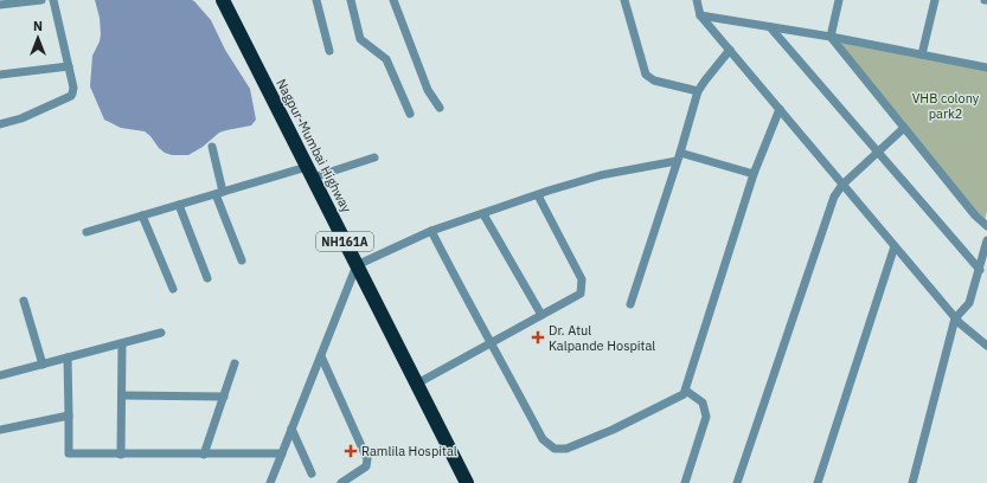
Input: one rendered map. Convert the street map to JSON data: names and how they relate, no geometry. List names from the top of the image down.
{
  "streets": {
    "highway": ["Nagpur-Mumbai Highway", "NH161A"]
  },
  "parks": ["VHB colony park2"],
  "places": {
    "health": ["Dr. Atul Kalpande Hospital", "Ramlila Hospital"]
  },
  "north": "top"
}
